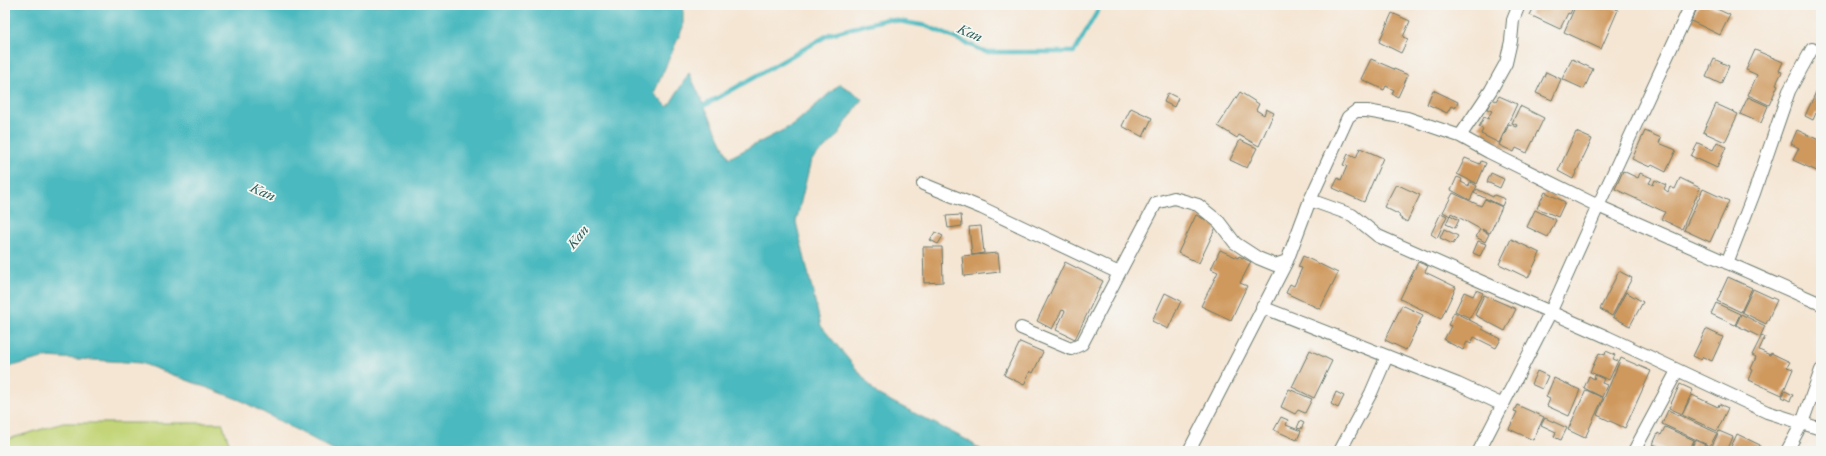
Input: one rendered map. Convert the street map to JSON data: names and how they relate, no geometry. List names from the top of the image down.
{
  "water": ["Kan"]
}
